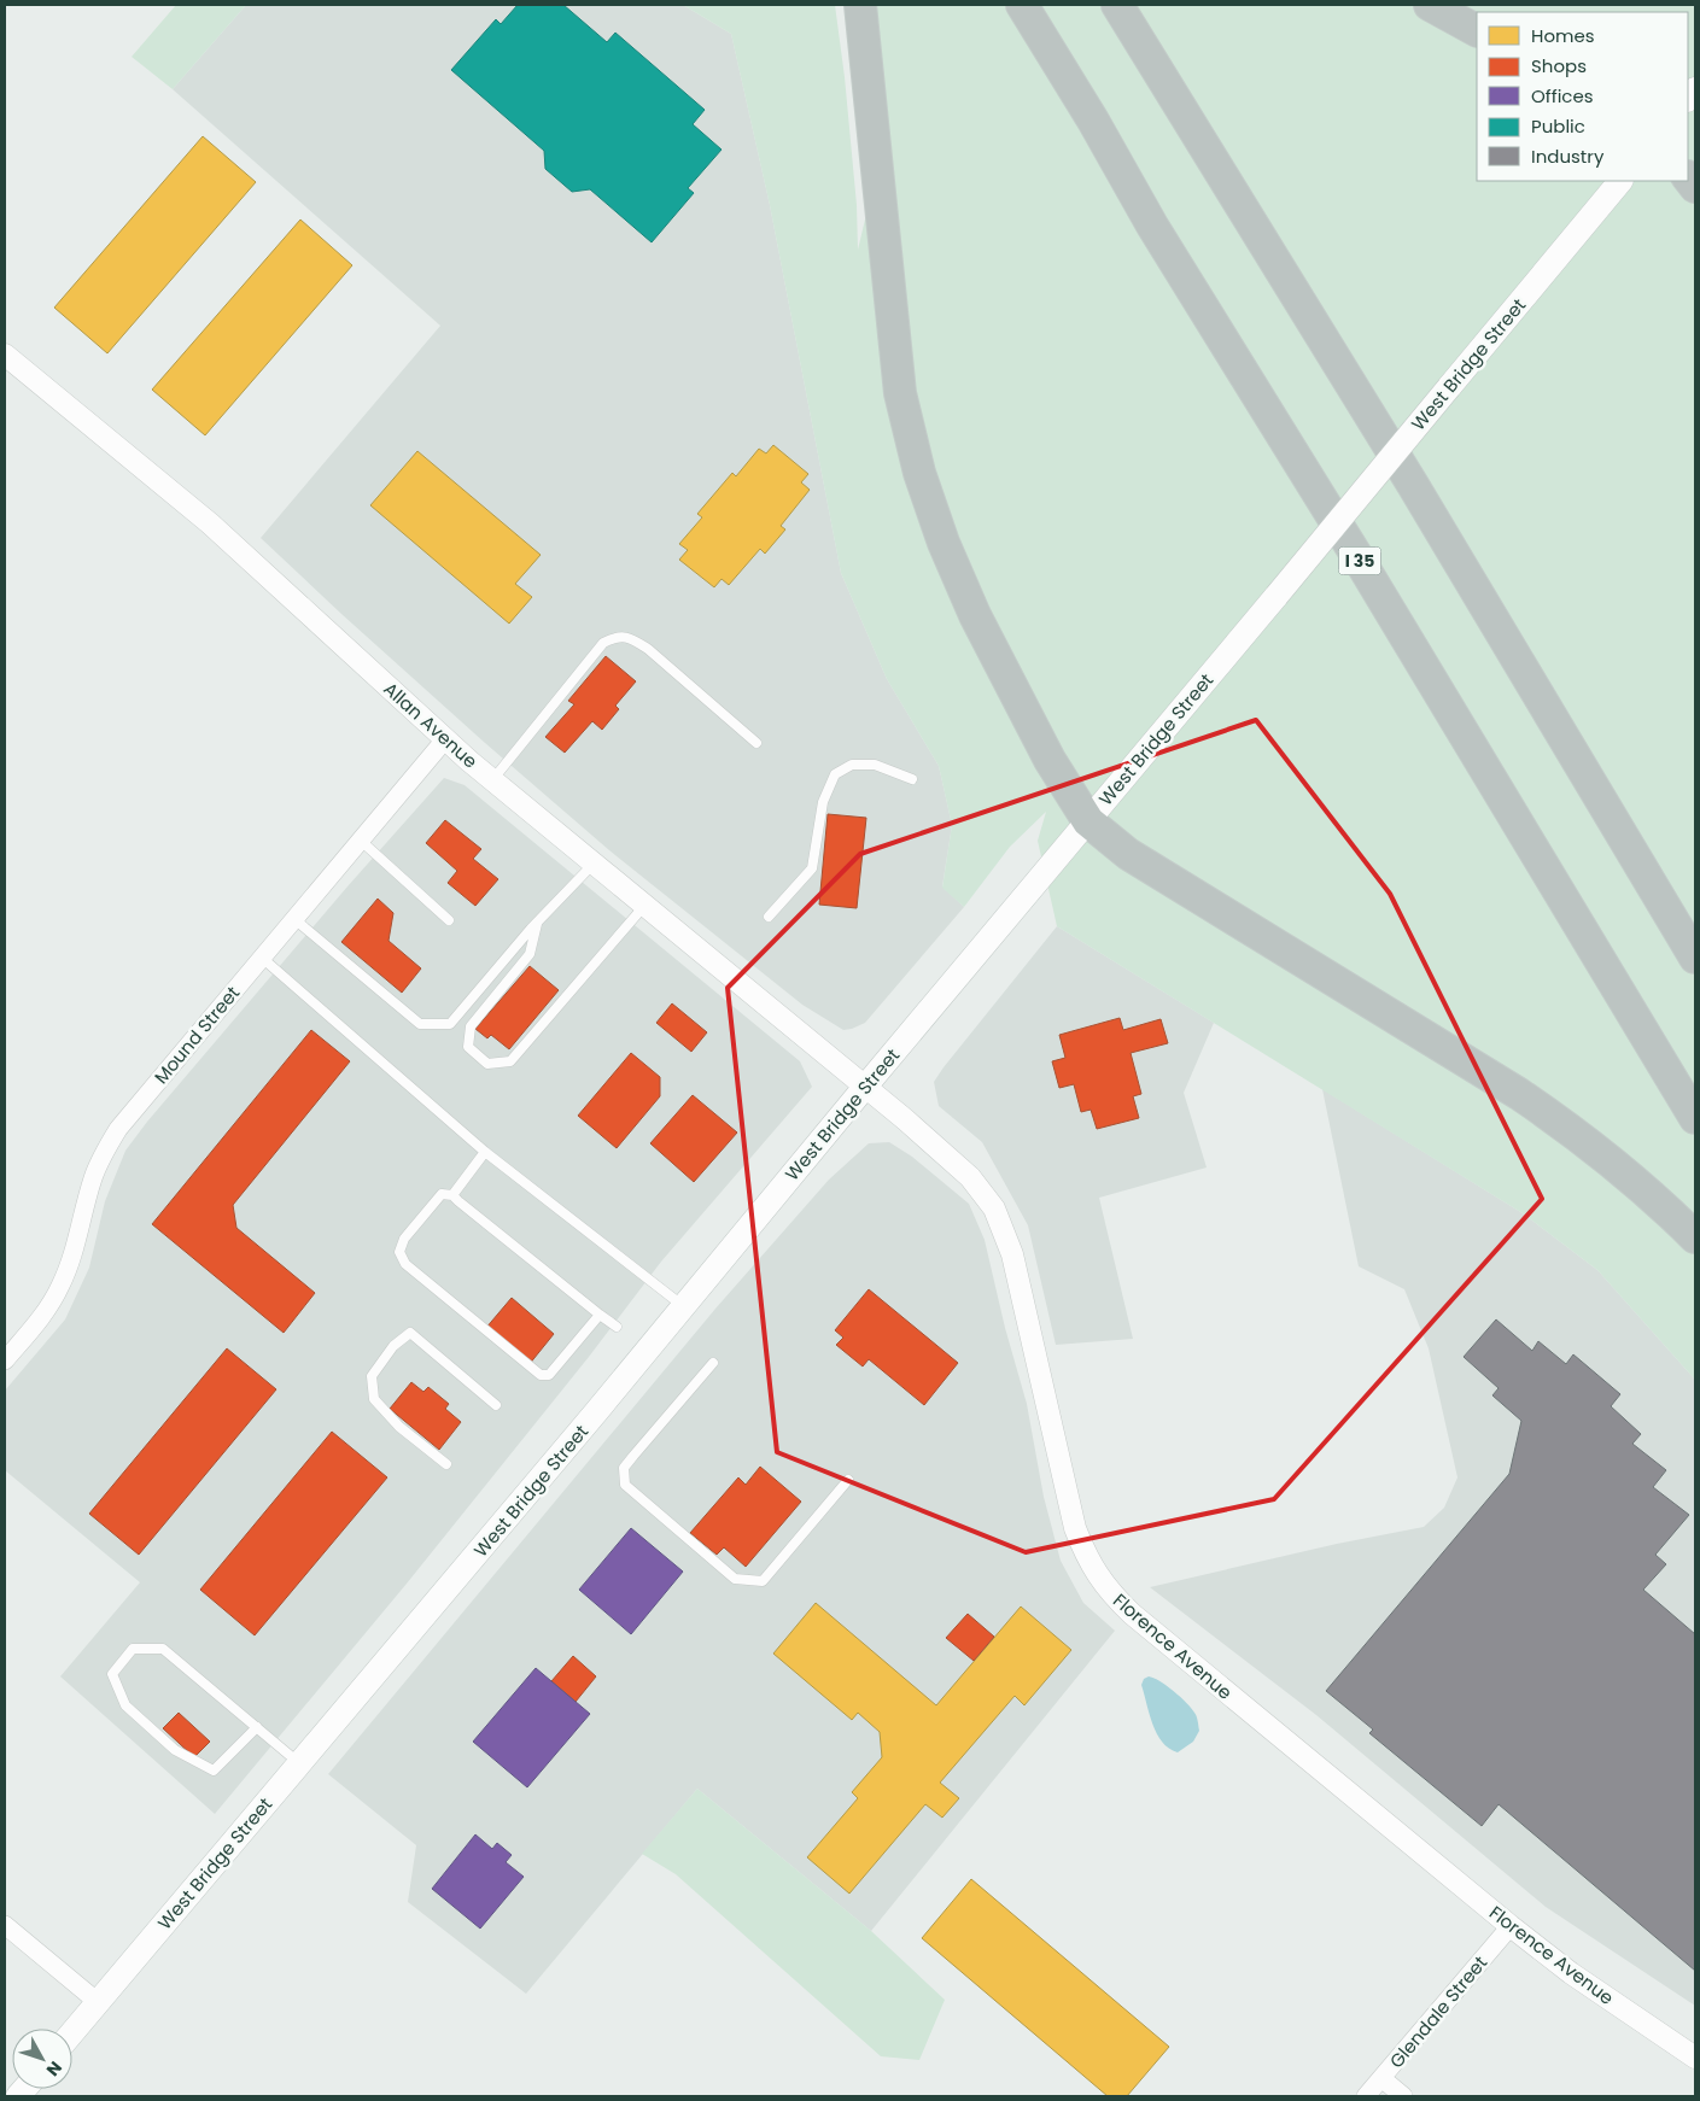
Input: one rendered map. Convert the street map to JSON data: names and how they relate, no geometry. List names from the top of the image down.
{
  "streets": {
    "highway": ["I 35"],
    "main road": ["West Bridge Street"],
    "street": [
      "Allan Avenue",
      "Mound Street",
      "Florence Avenue",
      "Glendale Street"
    ]
  },
  "crossings": [
    ["West Bridge Street", "Allan Avenue"],
    ["West Bridge Street", "Florence Avenue"],
    ["Allan Avenue", "Mound Street"],
    ["Allan Avenue", "Florence Avenue"],
    ["Florence Avenue", "Glendale Street"]
  ],
  "legend": [
    "Homes",
    "Shops",
    "Offices",
    "Public",
    "Industry"
  ],
  "north": "bottom right"
}
